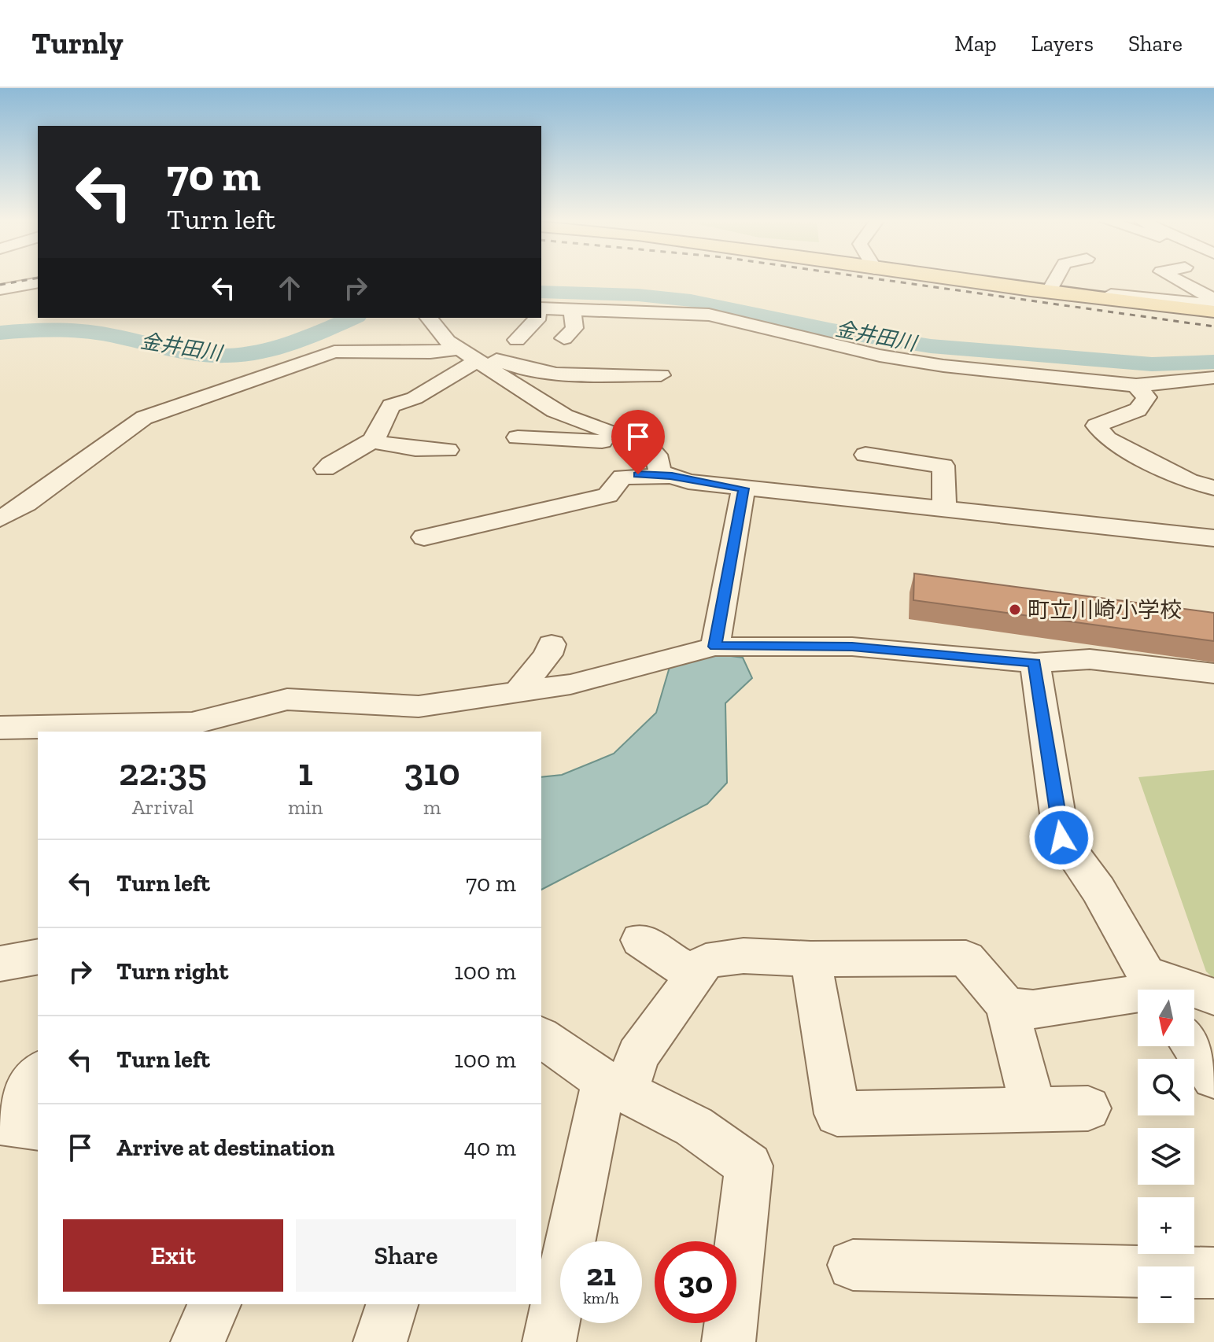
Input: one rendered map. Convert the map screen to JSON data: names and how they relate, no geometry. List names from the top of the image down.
{
  "water": ["金井田川"],
  "places": ["町立川崎小学校"],
  "north": "bottom",
  "page": {
    "header": "Turnly",
    "nav": ["Map", "Layers", "Share"],
    "turn": ["70 m", "Turn left"],
    "eta": [
      "22:35",
      "Arrival",
      "1",
      "min",
      "310",
      "m"
    ],
    "list": [
      {
        "name": "Turn left",
        "value": "70 m"
      },
      {
        "name": "Turn right",
        "value": "100 m"
      },
      {
        "name": "Turn left",
        "value": "100 m"
      },
      {
        "name": "Arrive at destination",
        "value": "40 m"
      }
    ],
    "map_buttons": ["+", "−"],
    "buttons": ["Exit", "Share"],
    "speed": "21 km/h",
    "limit": "30"
  }
}
